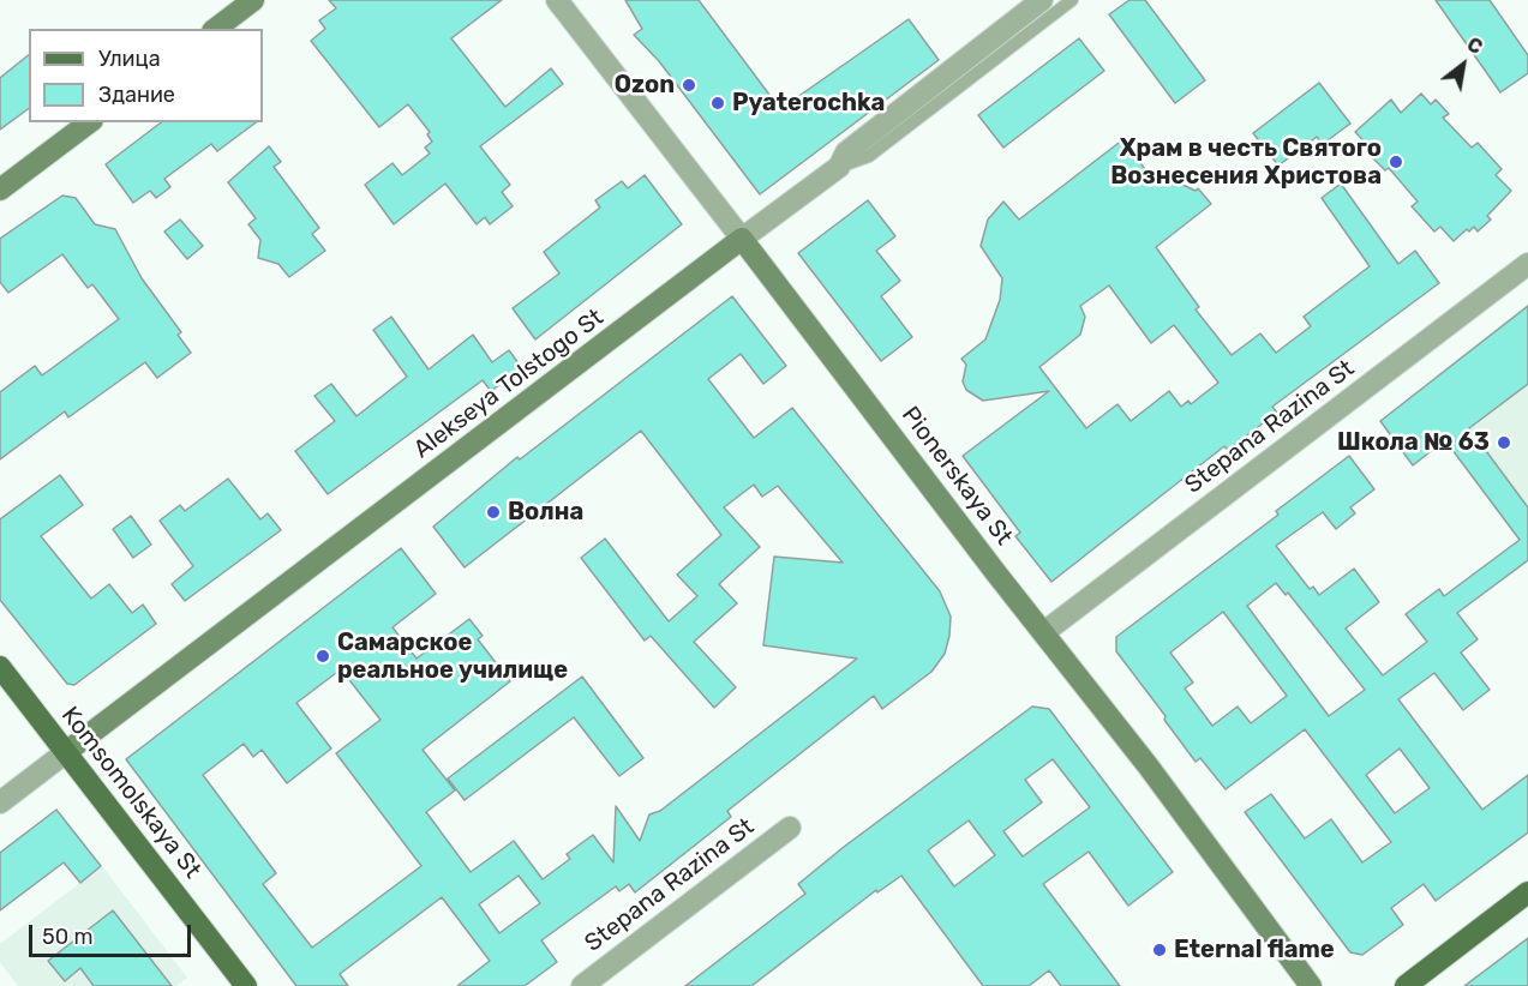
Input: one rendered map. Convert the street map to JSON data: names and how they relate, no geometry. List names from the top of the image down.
{
  "streets": {
    "main road": ["Alekseya Tolstogo St", "Pionerskaya St", "Komsomolskaya St"],
    "street": ["Stepana Razina St"]
  },
  "crossings": [
    ["Alekseya Tolstogo St", "Pionerskaya St"],
    ["Alekseya Tolstogo St", "Komsomolskaya St"],
    ["Stepana Razina St", "Pionerskaya St"]
  ],
  "places": [
    "Ozon",
    "Pyaterochka",
    "Храм в честь Святого Вознесения Христова",
    "Школа № 63",
    "Волна",
    "Самарское реальное училище",
    "Eternal flame"
  ],
  "legend": ["Улица", "Здание"],
  "scale_bar": "50 m",
  "north": "top right"
}
